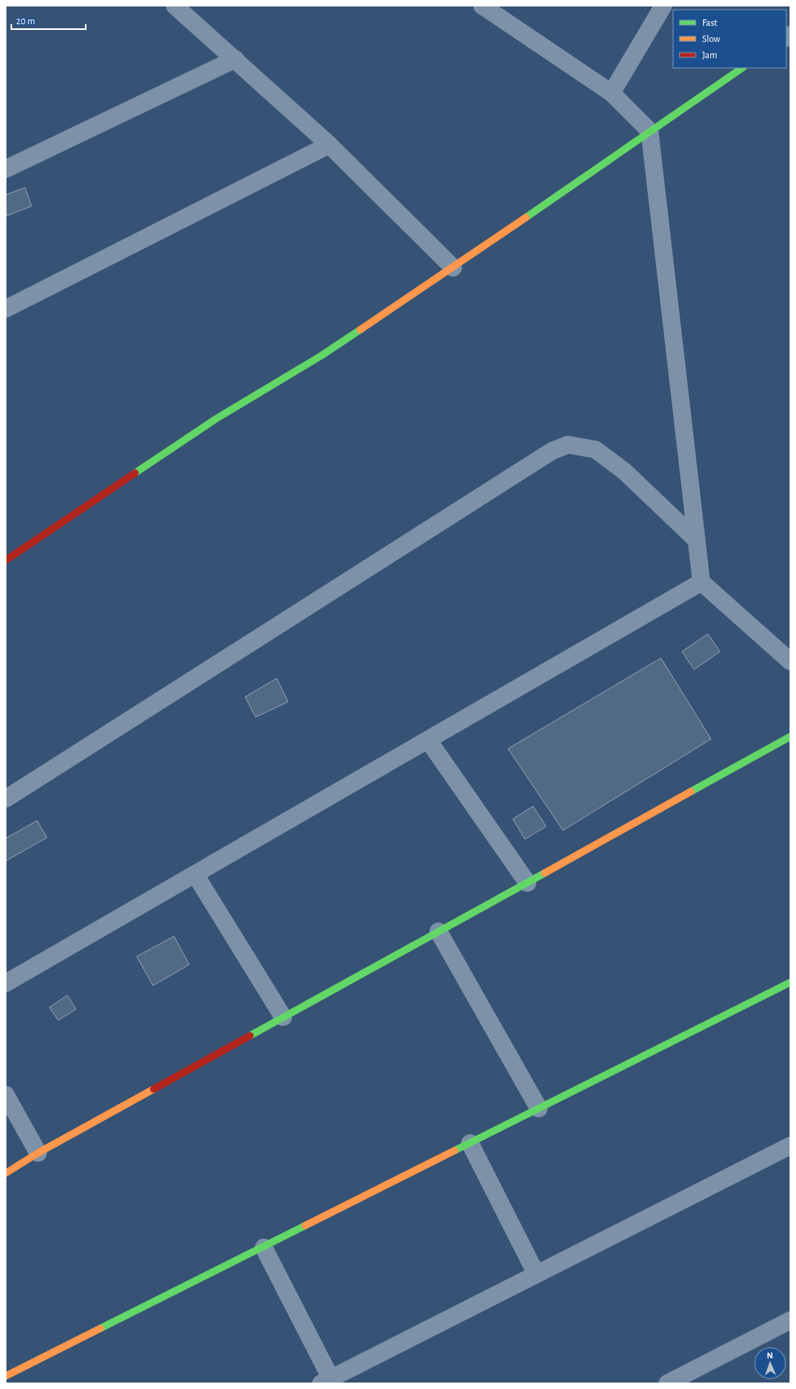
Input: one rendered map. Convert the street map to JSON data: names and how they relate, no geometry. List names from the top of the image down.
{
  "legend": ["Fast", "Slow", "Jam"],
  "scale_bar": "20 m",
  "north": "top"
}
